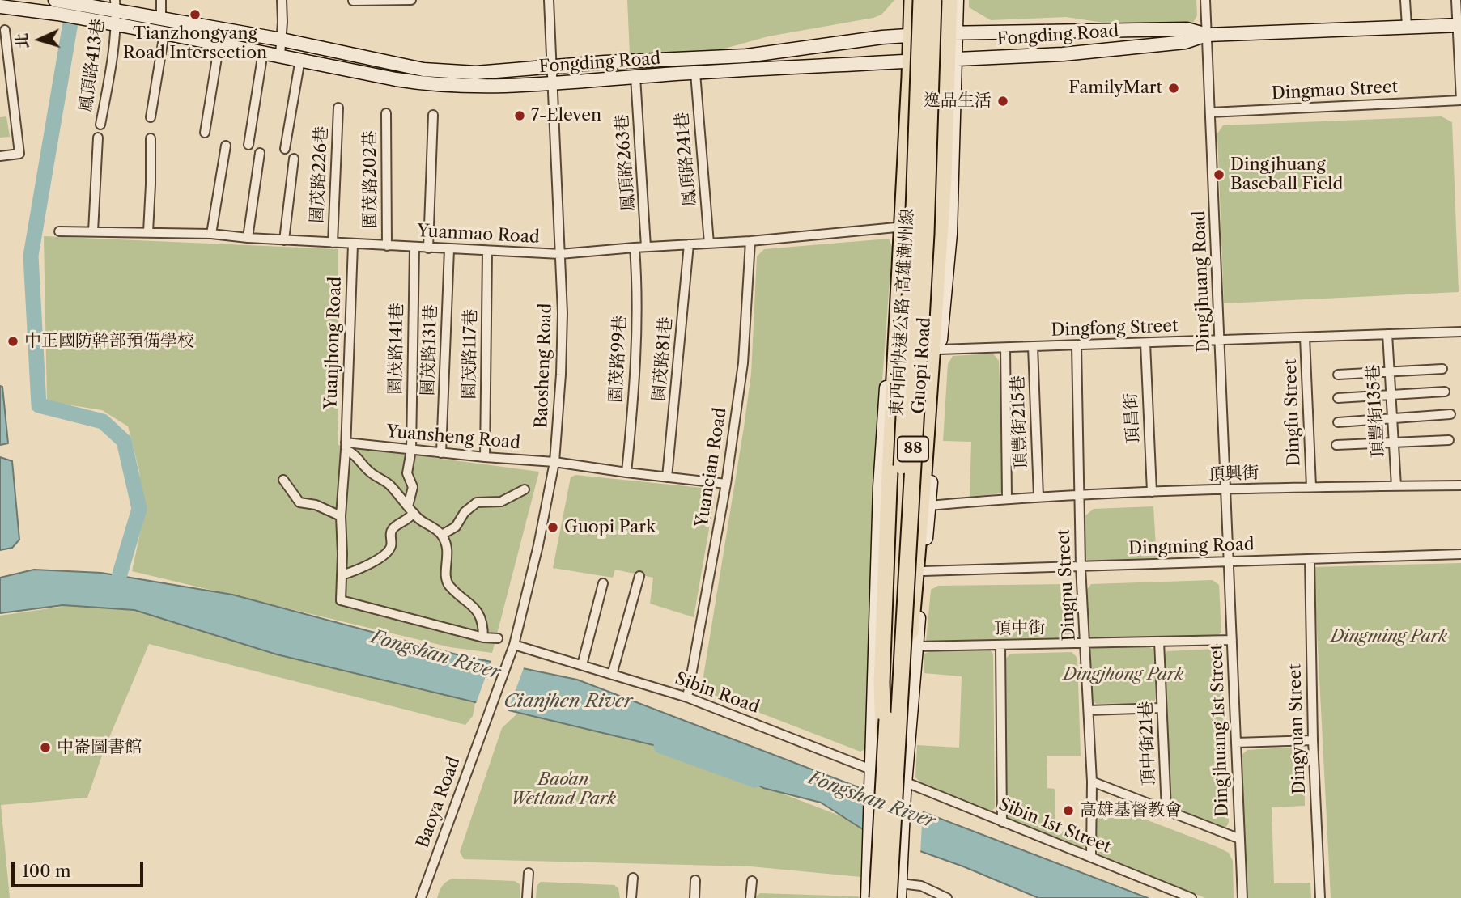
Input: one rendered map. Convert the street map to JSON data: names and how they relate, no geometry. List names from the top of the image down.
{
  "streets": {
    "highway": ["東西向快速公路 高雄潮州線", "88"],
    "main road": ["Fongding Road", "Guopi Road"],
    "street": [
      "鳳頂路413巷",
      "Dingmao Street",
      "鳳頂路241巷",
      "鳳頂路263巷",
      "園茂路226巷",
      "園茂路202巷",
      "Yuanmao Road",
      "Dingjhuang Road",
      "Dingfong Street",
      "Yuanjhong Road",
      "園茂路141巷",
      "園茂路131巷",
      "園茂路117巷",
      "園茂路99巷",
      "園茂路81巷",
      "Baosheng Road",
      "頂豐街135巷",
      "Dingfu Street",
      "頂昌街",
      "頂豐街215巷",
      "Yuansheng Road",
      "Yuancian Road",
      "頂興街",
      "Dingming Road",
      "Dingpu Street",
      "頂中街",
      "Sibin Road",
      "Dingyuan Street",
      "Dingjhuang 1st Street",
      "頂中街21巷",
      "Baoya Road",
      "Sibin 1st Street"
    ]
  },
  "crossings": [
    ["Fongding Road", "鳳頂路413巷"],
    ["Fongding Road", "鳳頂路241巷"],
    ["Fongding Road", "鳳頂路263巷"],
    ["Fongding Road", "Dingjhuang Road"],
    ["Fongding Road", "Baosheng Road"],
    ["Fongding Road", "Guopi Road"],
    ["Dingmao Street", "Dingjhuang Road"],
    ["鳳頂路241巷", "Yuanmao Road"],
    ["鳳頂路263巷", "Yuanmao Road"],
    ["園茂路226巷", "Yuanmao Road"],
    ["園茂路202巷", "Yuanmao Road"],
    ["Yuanmao Road", "Yuanjhong Road"],
    ["Yuanmao Road", "園茂路141巷"],
    ["Yuanmao Road", "園茂路131巷"],
    ["Yuanmao Road", "園茂路117巷"],
    ["Yuanmao Road", "園茂路99巷"],
    ["Yuanmao Road", "園茂路81巷"],
    ["Yuanmao Road", "Baosheng Road"],
    ["Yuanmao Road", "Guopi Road"],
    ["Yuanmao Road", "Yuancian Road"],
    ["Dingjhuang Road", "Dingfong Street"],
    ["Dingjhuang Road", "頂興街"],
    ["Dingjhuang Road", "Dingming Road"],
    ["Dingjhuang Road", "Dingjhuang 1st Street"],
    ["東西向快速公路 高雄潮州線", "Guopi Road"],
    ["東西向快速公路 高雄潮州線", "Sibin Road"],
    ["Dingfong Street", "Guopi Road"],
    ["Dingfong Street", "頂豐街135巷"],
    ["Dingfong Street", "Dingfu Street"],
    ["Dingfong Street", "頂昌街"],
    ["Dingfong Street", "頂豐街215巷"],
    ["Dingfong Street", "Dingpu Street"],
    ["Yuanjhong Road", "Yuansheng Road"],
    ["園茂路141巷", "Yuansheng Road"],
    ["園茂路131巷", "Yuansheng Road"],
    ["園茂路117巷", "Yuansheng Road"],
    ["園茂路99巷", "Yuansheng Road"],
    ["園茂路81巷", "Yuansheng Road"],
    ["Baosheng Road", "Yuansheng Road"],
    ["Baosheng Road", "Sibin Road"],
    ["Baosheng Road", "Baoya Road"],
    ["Guopi Road", "頂興街"],
    ["Guopi Road", "Dingming Road"],
    ["Guopi Road", "頂中街"],
    ["Guopi Road", "Sibin Road"],
    ["Guopi Road", "Sibin 1st Street"],
    ["頂豐街135巷", "頂興街"],
    ["Dingfu Street", "頂興街"],
    ["頂昌街", "頂興街"],
    ["頂豐街215巷", "頂興街"],
    ["Yuansheng Road", "Yuancian Road"],
    ["Yuancian Road", "Sibin Road"],
    ["頂興街", "Dingpu Street"],
    ["Dingming Road", "Dingpu Street"],
    ["Dingming Road", "Dingyuan Street"],
    ["Dingming Road", "Dingjhuang 1st Street"],
    ["Dingpu Street", "頂中街"],
    ["Dingpu Street", "Sibin 1st Street"],
    ["頂中街", "Dingjhuang 1st Street"],
    ["頂中街", "頂中街21巷"],
    ["Sibin Road", "Baoya Road"],
    ["Sibin Road", "Sibin 1st Street"]
  ],
  "water": ["Fongshan River", "Cianjhen River"],
  "parks": ["Dingming Park", "Dingjhong Park", "Bao'an Wetland Park"],
  "places": [
    "Tianzhongyang Road Intersection",
    "FamilyMart",
    "逸品生活",
    "7-Eleven",
    "Dingjhuang Baseball Field",
    "中正國防幹部預備學校",
    "Guopi Park",
    "中崙圖書館",
    "高雄基督教會"
  ],
  "scale_bar": "100 m",
  "north": "left"
}
